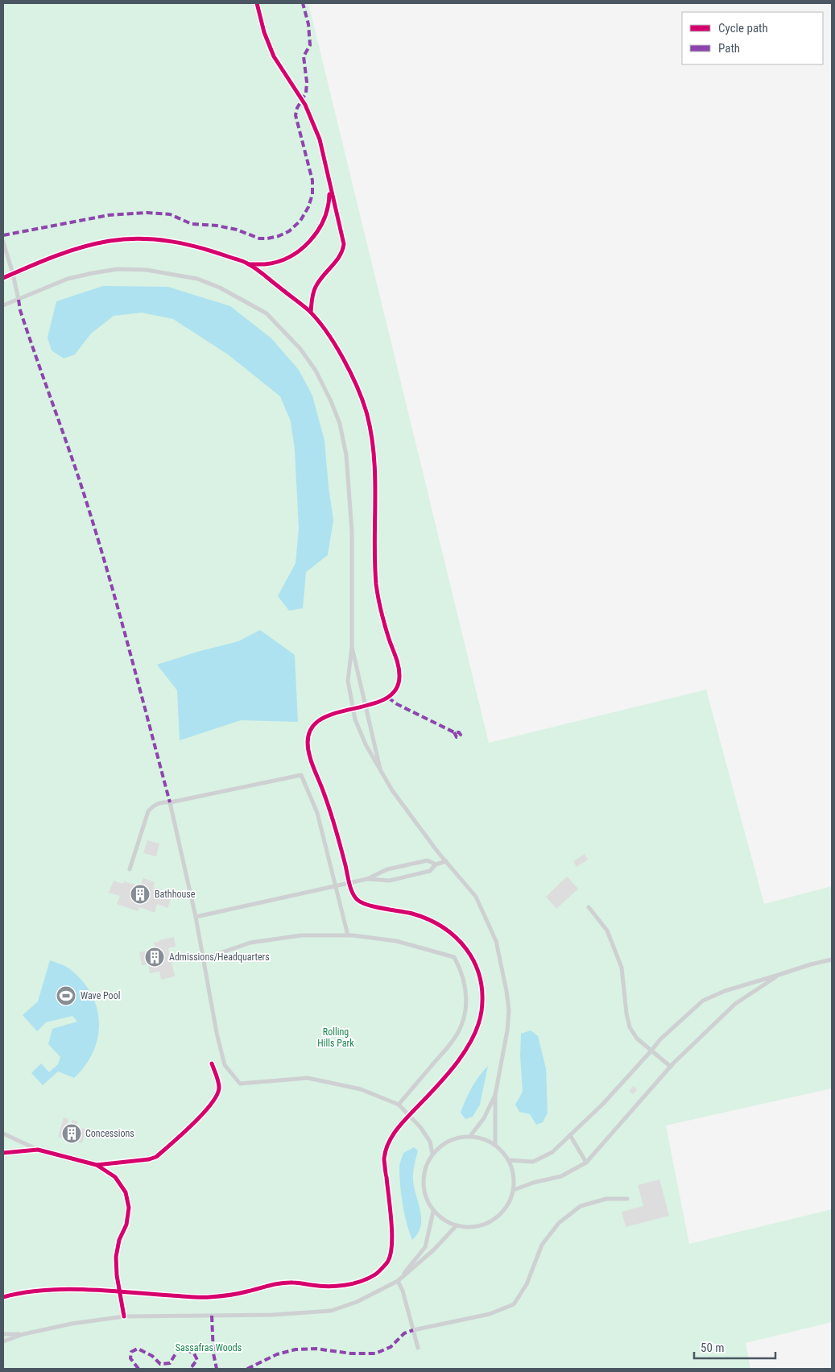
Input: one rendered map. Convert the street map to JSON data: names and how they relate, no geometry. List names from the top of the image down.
{
  "parks": ["Rolling Hills Park", "Sassafras Woods"],
  "places": {
    "building": ["Bathhouse", "Admissions/Headquarters", "Concessions"],
    "sports": ["Wave Pool"]
  },
  "legend": ["Cycle path", "Path"],
  "scale_bar": "50 m"
}
